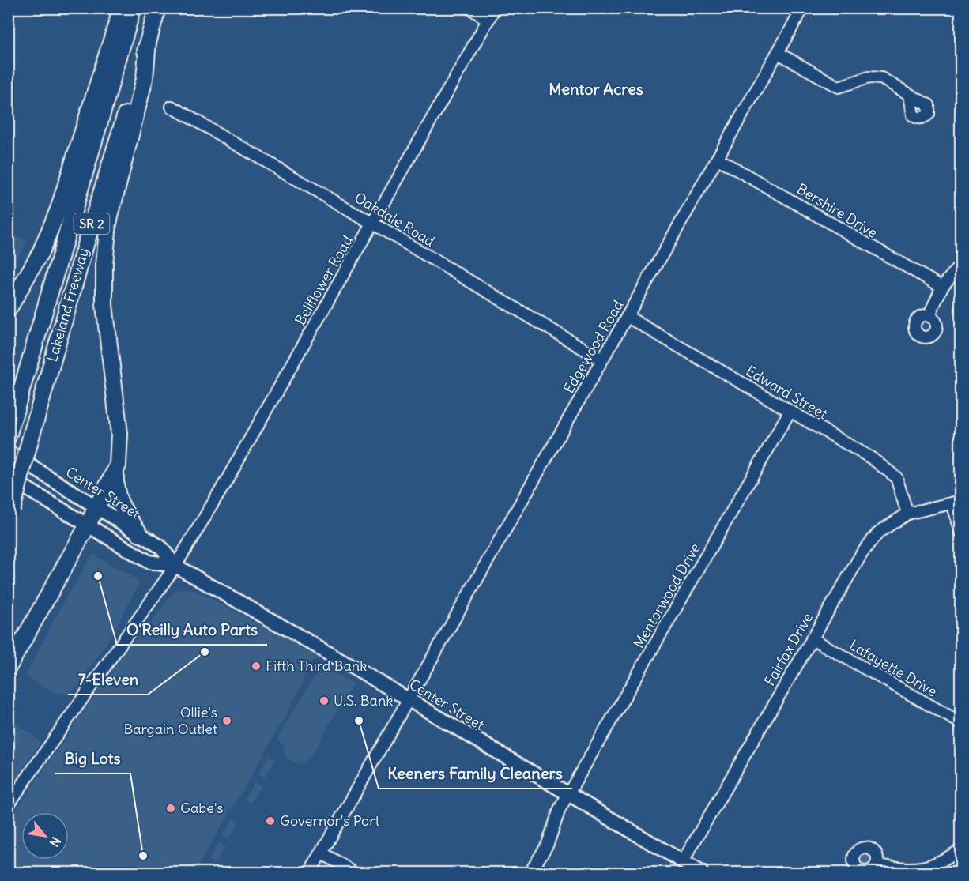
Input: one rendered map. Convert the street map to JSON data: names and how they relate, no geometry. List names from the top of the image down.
{
  "streets": {
    "highway": ["SR 2", "Lakeland Freeway"],
    "main road": ["Center Street"],
    "street": [
      "Bershire Drive",
      "Oakdale Road",
      "Bellflower Road",
      "Edgewood Road",
      "Edward Street",
      "Mentorwood Drive",
      "Fairfax Drive",
      "Lafayette Drive"
    ]
  },
  "crossings": [
    ["Bershire Drive", "Edgewood Road"],
    ["Oakdale Road", "Bellflower Road"],
    ["Oakdale Road", "Edgewood Road"],
    ["Bellflower Road", "Center Street"],
    ["Edgewood Road", "Edward Street"],
    ["Edgewood Road", "Center Street"],
    ["Edward Street", "Mentorwood Drive"],
    ["Edward Street", "Fairfax Drive"],
    ["Center Street", "Mentorwood Drive"],
    ["Center Street", "Fairfax Drive"],
    ["Fairfax Drive", "Lafayette Drive"]
  ],
  "districts": ["Mentor Acres"],
  "places": [
    "O'Reilly Auto Parts",
    "7-Eleven",
    "Fifth Third Bank",
    "U.S. Bank",
    "Ollie's Bargain Outlet",
    "Keeners Family Cleaners",
    "Gabe's",
    "Governor's Port",
    "Big Lots"
  ],
  "north": "bottom right"
}
